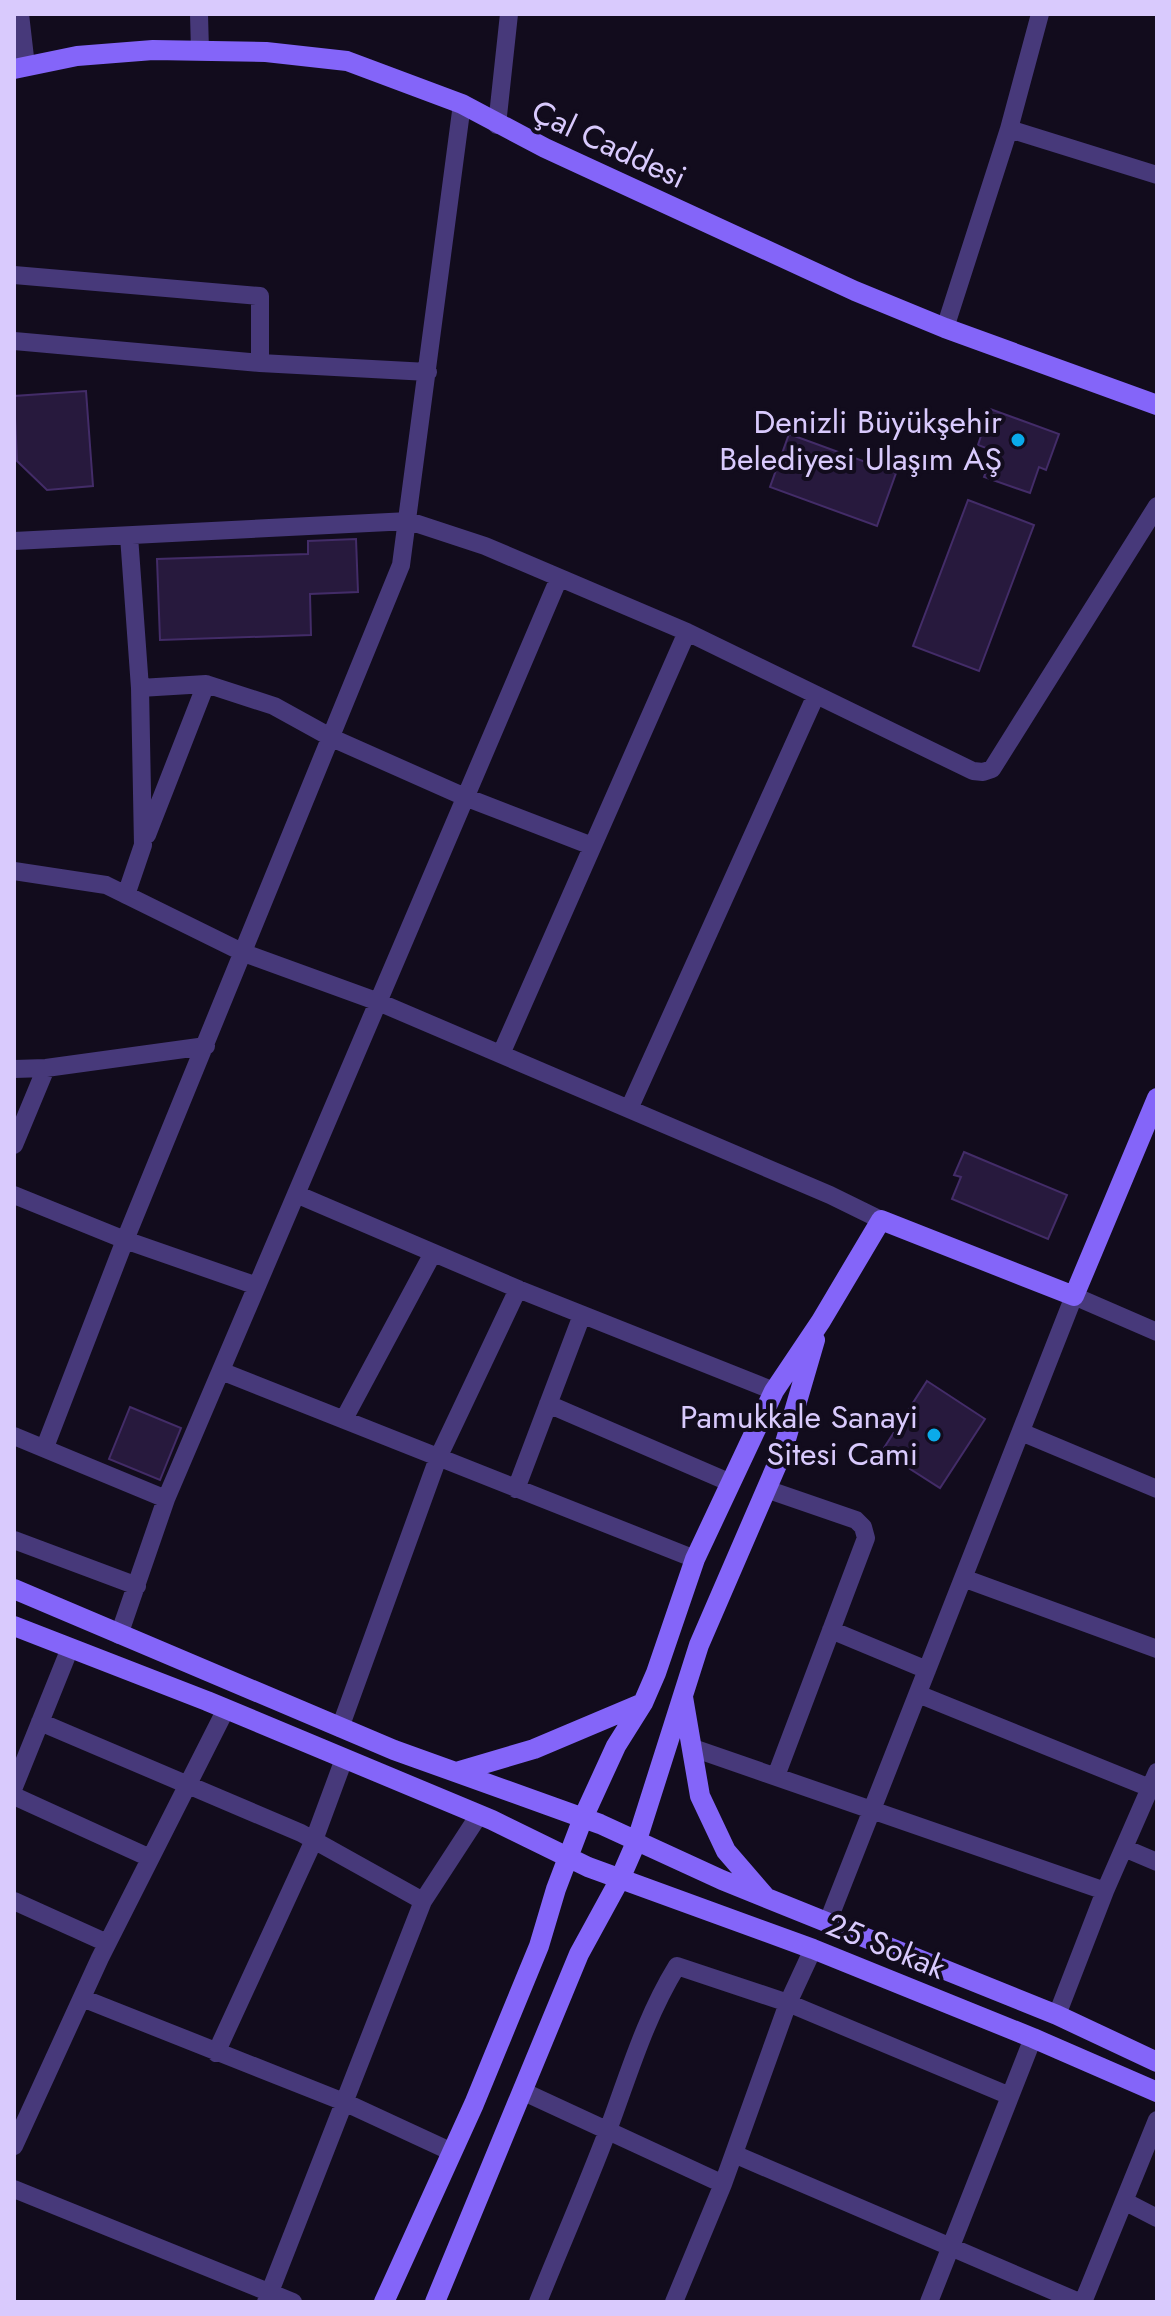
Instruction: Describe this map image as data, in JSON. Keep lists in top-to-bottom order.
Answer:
{
  "streets": {
    "street": ["Çal Caddesi", "25 Sokak"]
  },
  "places": ["Denizli Büyükşehir Belediyesi Ulaşım AŞ", "Pamukkale Sanayi Sitesi Cami"]
}
